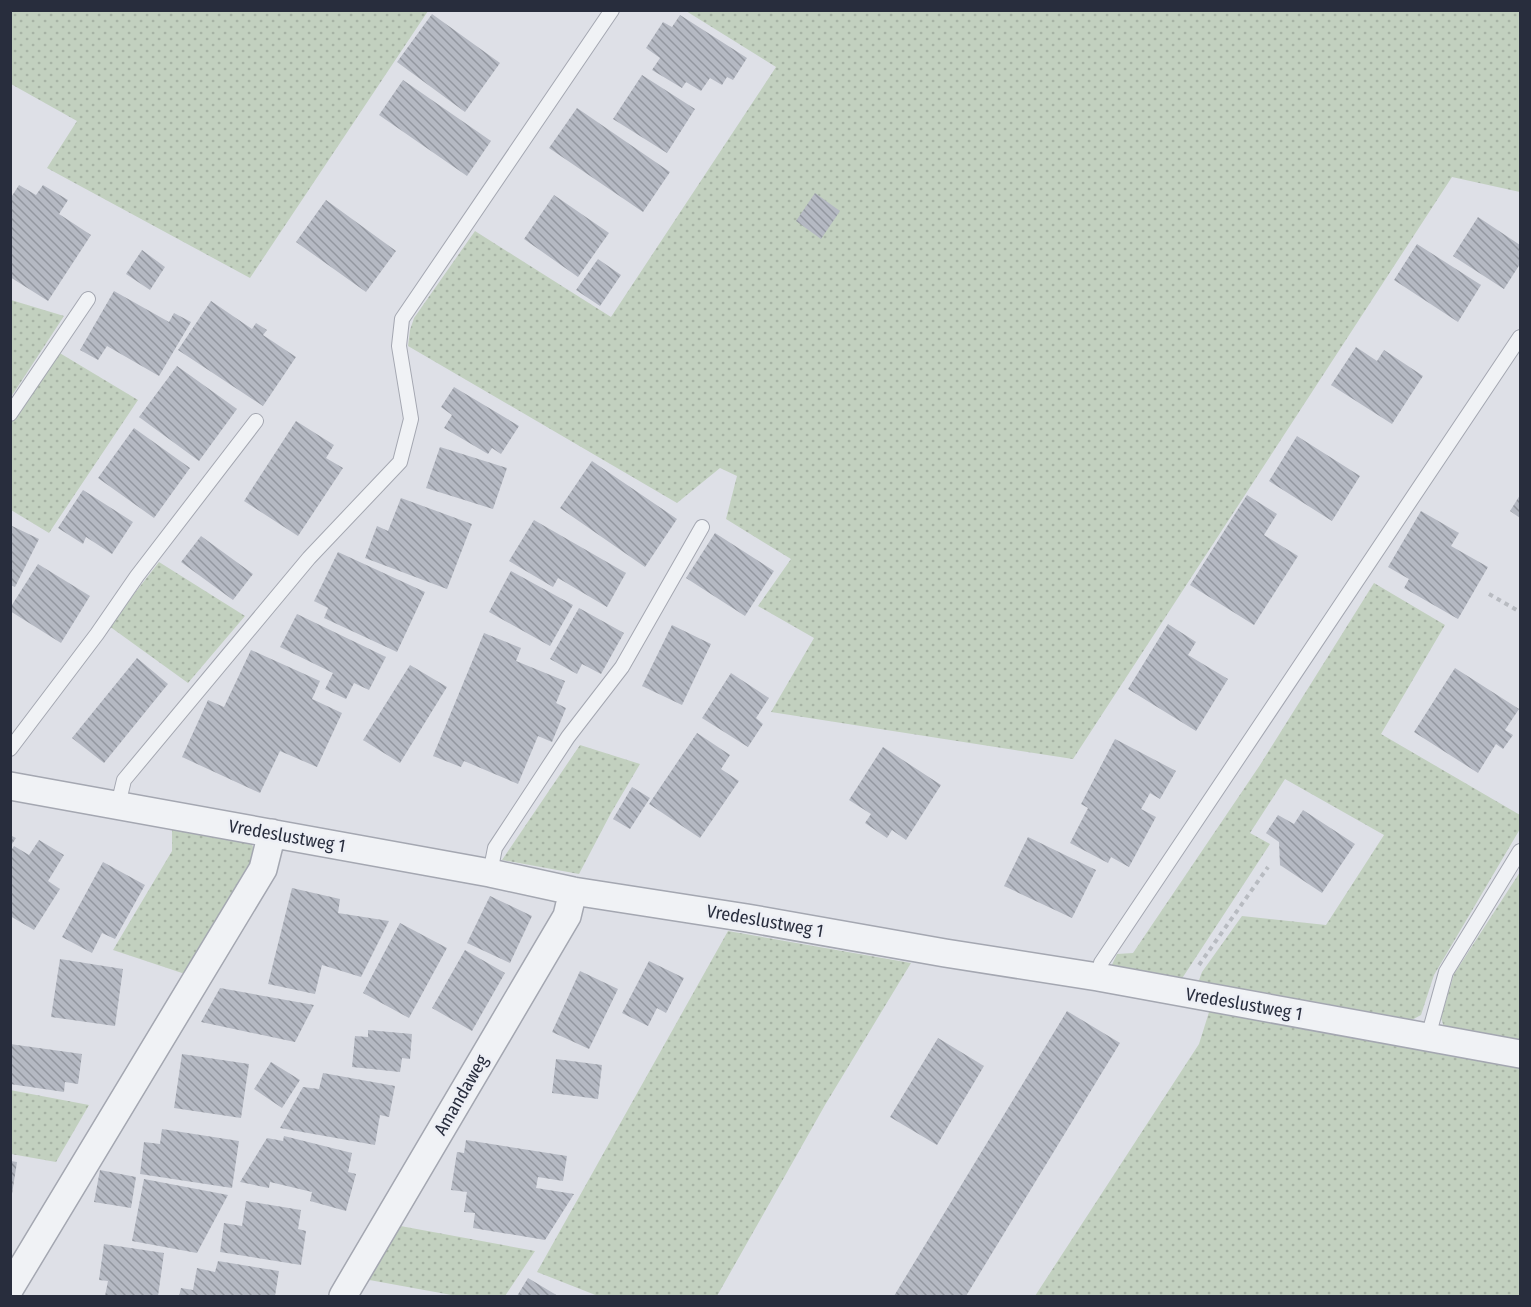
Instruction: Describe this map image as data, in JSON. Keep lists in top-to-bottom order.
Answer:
{
  "streets": {
    "street": ["Vredeslustweg 1", "Amandaweg"]
  },
  "crossings": [
    ["Vredeslustweg 1", "Amandaweg"]
  ]
}
